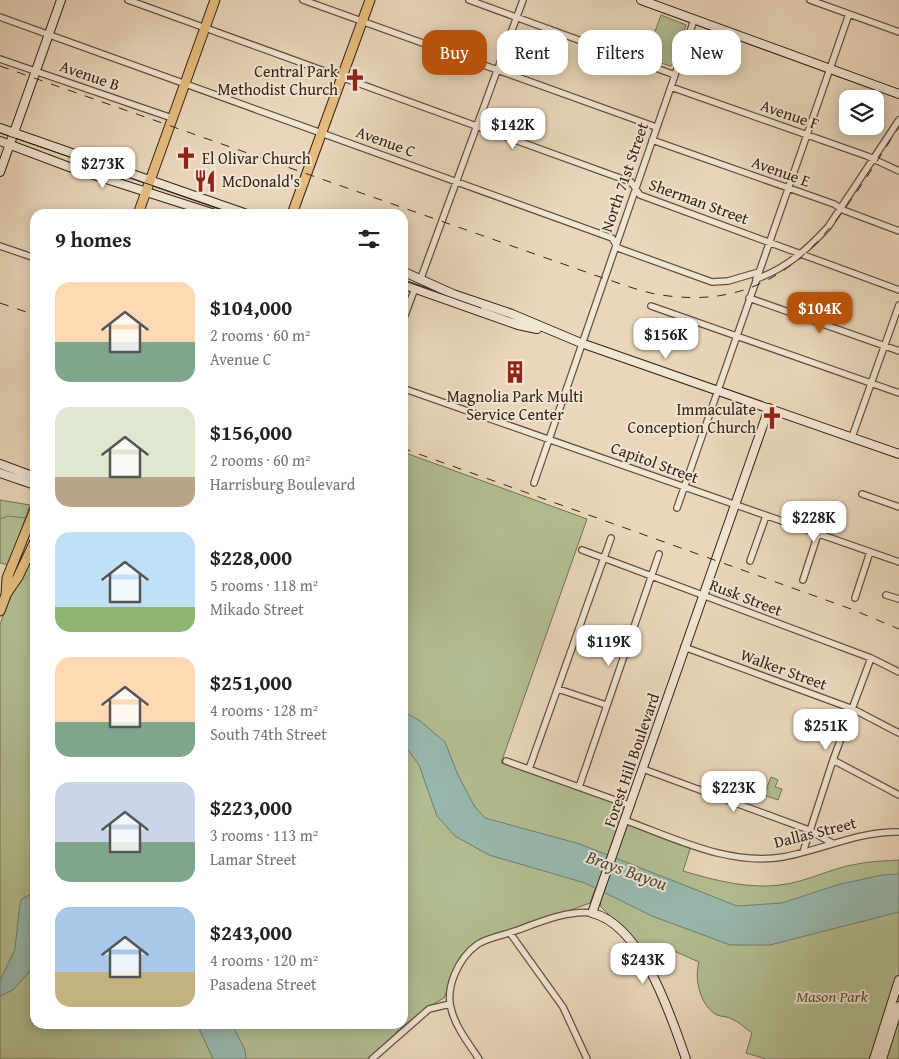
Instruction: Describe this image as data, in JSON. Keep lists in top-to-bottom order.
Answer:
{
  "streets": {
    "main road": ["Forest Hill Boulevard"],
    "street": [
      "Avenue B",
      "Avenue F",
      "Avenue C",
      "Avenue E",
      "North 71st Street",
      "Sherman Street",
      "Capitol Street",
      "Rusk Street",
      "Walker Street",
      "Dallas Street"
    ]
  },
  "crossings": [
    ["Avenue F", "North 71st Street"],
    ["Avenue C", "North 71st Street"],
    ["Avenue E", "North 71st Street"],
    ["North 71st Street", "Sherman Street"],
    ["North 71st Street", "Capitol Street"],
    ["Capitol Street", "Forest Hill Boulevard"],
    ["Rusk Street", "Forest Hill Boulevard"],
    ["Walker Street", "Forest Hill Boulevard"],
    ["Forest Hill Boulevard", "Dallas Street"]
  ],
  "water": ["Brays Bayou"],
  "parks": ["Mason Park"],
  "places": {
    "church": ["Central Park Methodist Church", "El Olivar Church", "Immaculate Conception Church"],
    "restaurant": ["McDonald's"],
    "building": ["Magnolia Park Multi Service Center"]
  },
  "page": {
    "chip": [
      "Buy",
      "Rent",
      "Filters",
      "New"
    ],
    "price": [
      "$142K",
      "$273K",
      "$104K",
      "$156K",
      "$228K",
      "$119K",
      "$251K",
      "$223K",
      "$243K"
    ],
    "heading": "9 homes",
    "list": [
      {
        "name": "$104,000",
        "note": "2 rooms · 60 m² · Avenue C"
      },
      {
        "name": "$156,000",
        "note": "2 rooms · 60 m² · Harrisburg Boulevard"
      },
      {
        "name": "$228,000",
        "note": "5 rooms · 118 m² · Mikado Street"
      },
      {
        "name": "$251,000",
        "note": "4 rooms · 128 m² · South 74th Street"
      },
      {
        "name": "$223,000",
        "note": "3 rooms · 113 m² · Lamar Street"
      },
      {
        "name": "$243,000",
        "note": "4 rooms · 120 m² · Pasadena Street"
      }
    ]
  }
}
